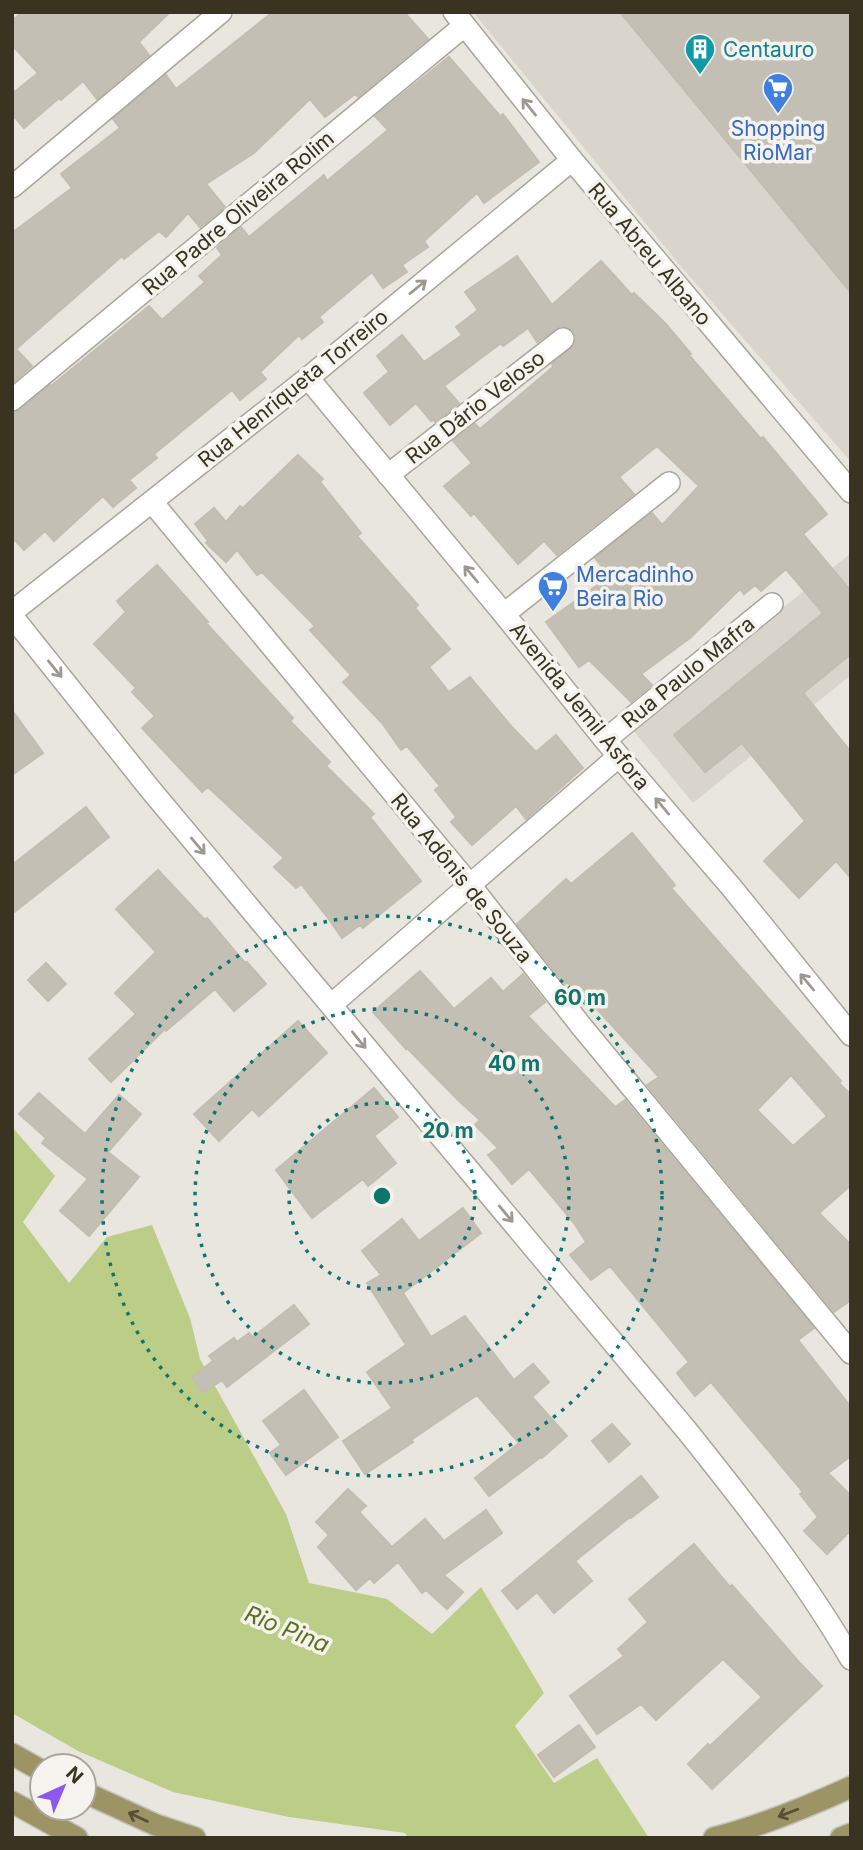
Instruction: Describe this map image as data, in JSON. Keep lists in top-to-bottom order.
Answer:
{
  "streets": {
    "street": [
      "Rua Padre Oliveira Rolim",
      "Rua Abreu Albano",
      "Rua Henriqueta Torreiro",
      "Rua Dário Veloso",
      "Rua Paulo Mafra",
      "Avenida Jemil Asfora",
      "Rua Adônis de Souza"
    ]
  },
  "crossings": [
    ["Rua Padre Oliveira Rolim", "Rua Abreu Albano"],
    ["Rua Abreu Albano", "Rua Henriqueta Torreiro"],
    ["Rua Henriqueta Torreiro", "Avenida Jemil Asfora"],
    ["Rua Henriqueta Torreiro", "Rua Adônis de Souza"],
    ["Rua Dário Veloso", "Avenida Jemil Asfora"],
    ["Rua Paulo Mafra", "Avenida Jemil Asfora"],
    ["Rua Paulo Mafra", "Rua Adônis de Souza"]
  ],
  "one_way": ["Rua Henriqueta Torreiro", "Avenida Jemil Asfora"],
  "water": ["Rio Pina"],
  "places": {
    "building": ["Centauro"],
    "supermarket": ["Shopping RioMar", "Mercadinho Beira Rio"]
  },
  "north": "top right",
  "rings": ["60 m", "40 m", "20 m"]
}
